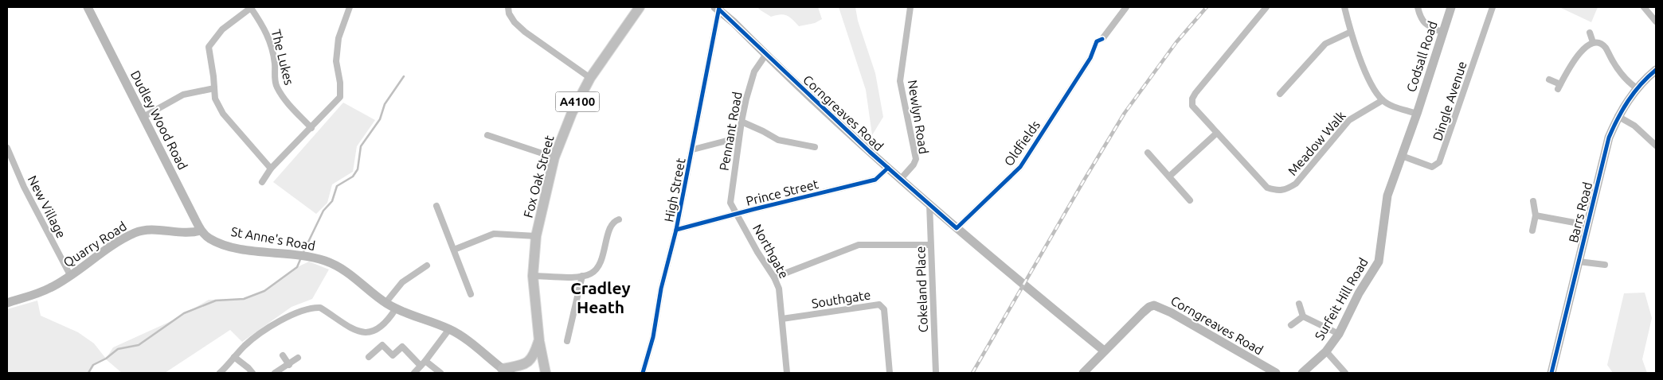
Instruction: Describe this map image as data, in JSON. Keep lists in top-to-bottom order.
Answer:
{
  "streets": {
    "main road": ["A4100", "Fox Oak Street"],
    "street": [
      "Codsall Road",
      "The Lukes",
      "Dingle Avenue",
      "Corngreaves Road",
      "Newlyn Road",
      "Dudley Wood Road",
      "Pennant Road",
      "Oldfields",
      "Meadow Walk",
      "High Street",
      "Prince Street",
      "New Village",
      "Barrs Road",
      "St Anne's Road",
      "Quarry Road",
      "Northgate",
      "Cokeland Place",
      "Southgate",
      "Surfeit Hill Road"
    ]
  },
  "crossings": [
    ["Codsall Road", "Surfeit Hill Road"],
    ["Dingle Avenue", "Surfeit Hill Road"],
    ["Corngreaves Road", "Newlyn Road"],
    ["Corngreaves Road", "Pennant Road"],
    ["Corngreaves Road", "Oldfields"],
    ["Corngreaves Road", "High Street"],
    ["Corngreaves Road", "Prince Street"],
    ["Corngreaves Road", "Cokeland Place"],
    ["Dudley Wood Road", "St Anne's Road"],
    ["Dudley Wood Road", "Quarry Road"],
    ["Pennant Road", "Prince Street"],
    ["Pennant Road", "Northgate"],
    ["High Street", "Prince Street"],
    ["Prince Street", "Northgate"],
    ["New Village", "Quarry Road"],
    ["Northgate", "Southgate"]
  ],
  "districts": ["Cradley Heath"]
}
